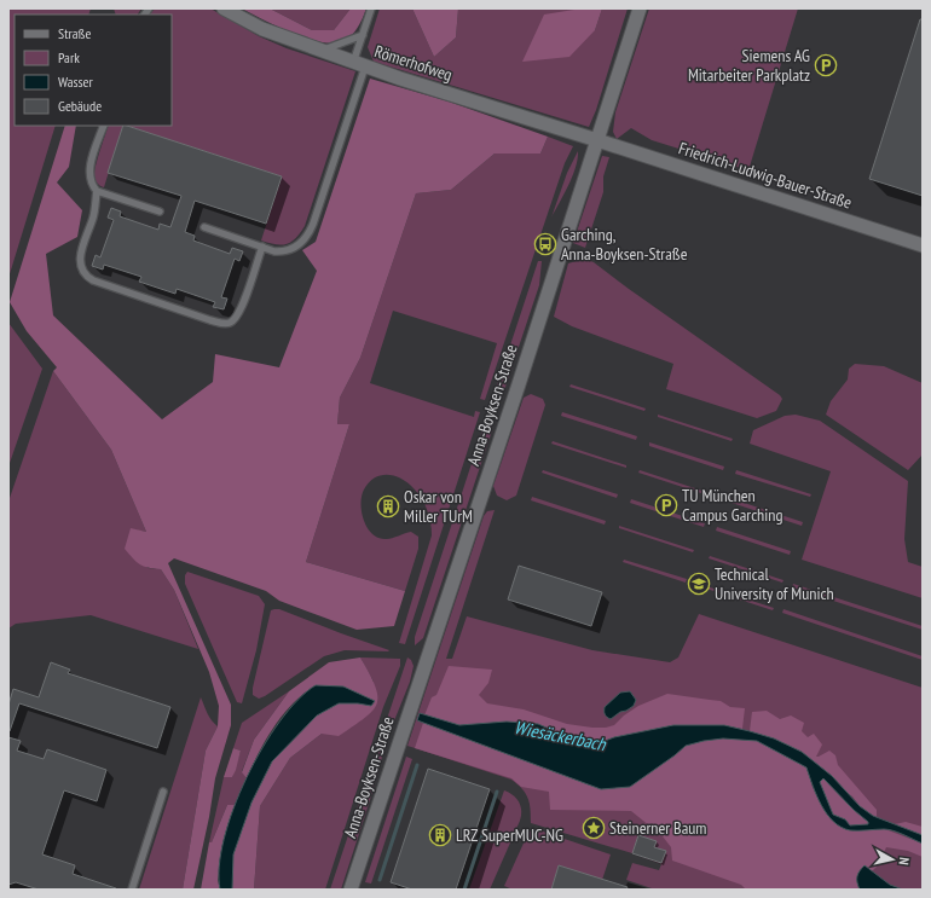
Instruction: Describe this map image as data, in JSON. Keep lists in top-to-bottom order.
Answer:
{
  "streets": {
    "street": ["Römerhofweg", "Friedrich-Ludwig-Bauer-Straße", "Anna-Boyksen-Straße"]
  },
  "crossings": [
    ["Römerhofweg", "Friedrich-Ludwig-Bauer-Straße"],
    ["Römerhofweg", "Anna-Boyksen-Straße"],
    ["Friedrich-Ludwig-Bauer-Straße", "Anna-Boyksen-Straße"]
  ],
  "water": ["Wiesäckerbach"],
  "places": {
    "parking": ["Siemens AG Mitarbeiter Parkplatz", "TU München Campus Garching"],
    "bus stop": ["Garching, Anna-Boyksen-Straße"],
    "building": ["Oskar von Miller TUrM", "LRZ SuperMUC-NG"],
    "school or university": ["Technical University of Munich"],
    "place": ["Steinerner Baum"]
  },
  "legend": [
    "Straße",
    "Park",
    "Wasser",
    "Gebäude"
  ],
  "north": "right"
}
